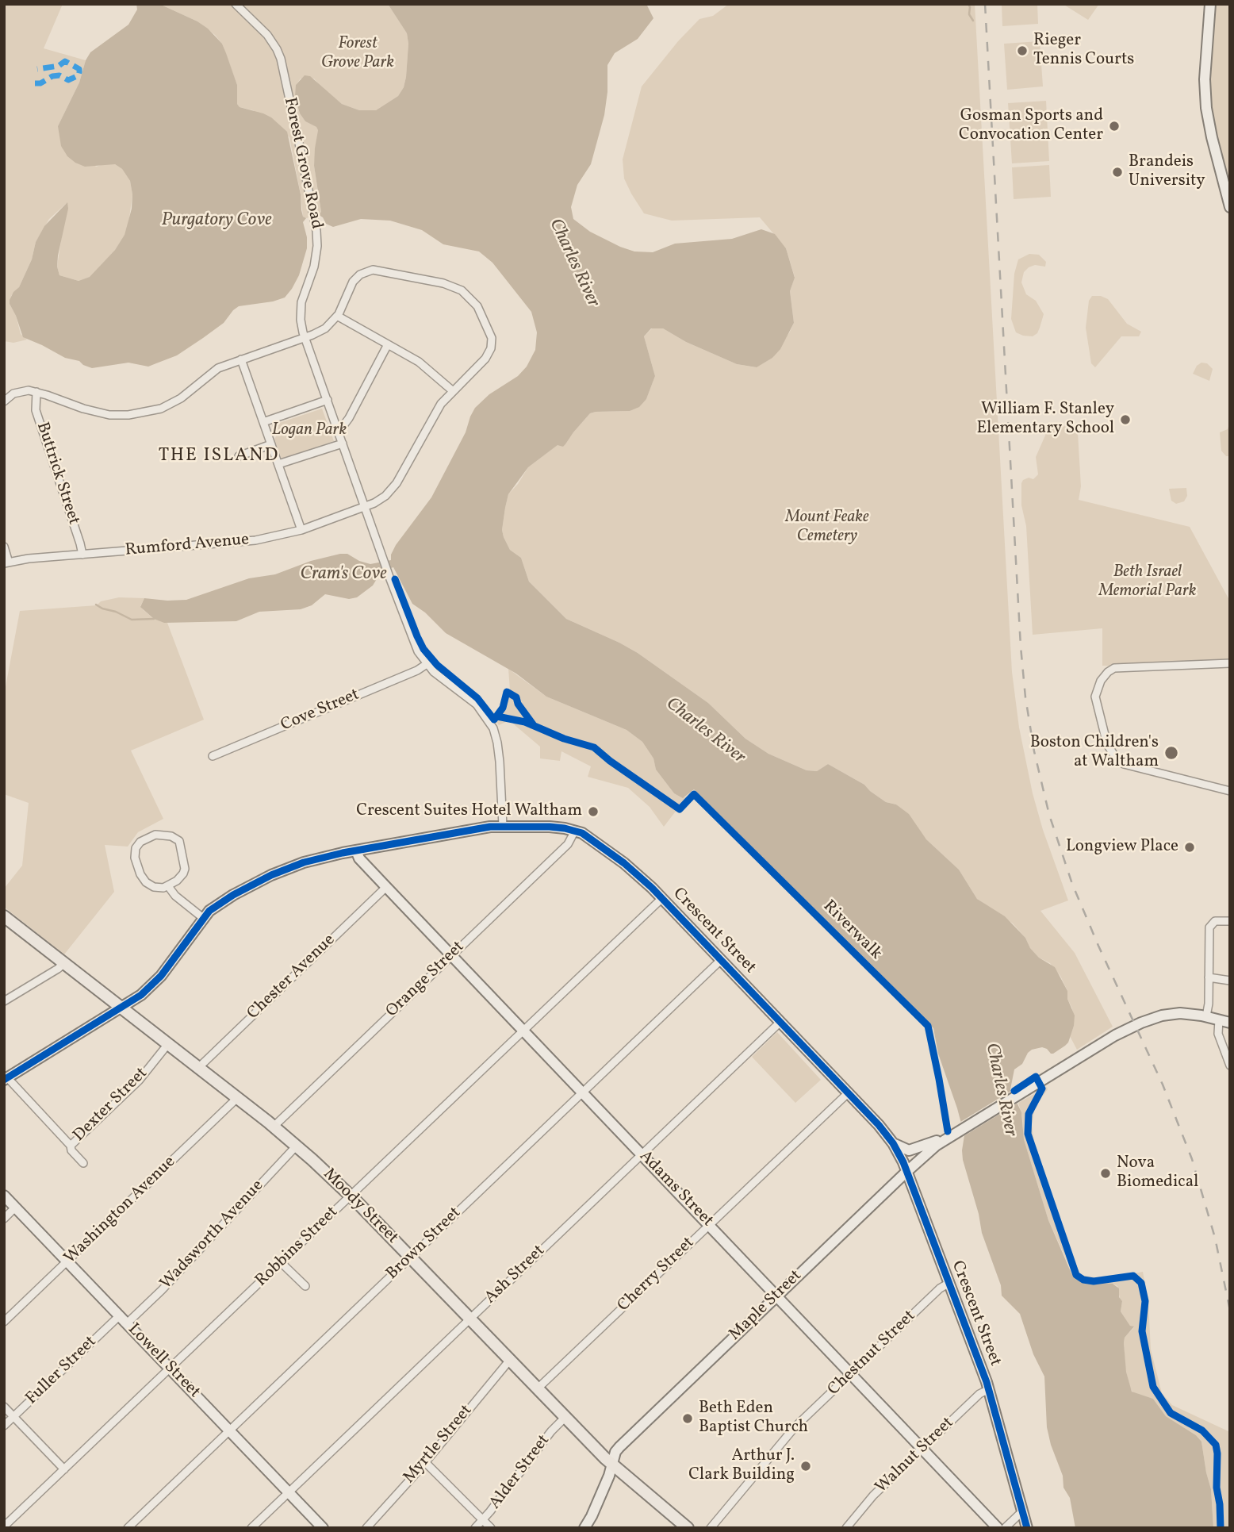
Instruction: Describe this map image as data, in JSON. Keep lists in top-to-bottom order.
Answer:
{
  "streets": {
    "main road": ["Moody Street"],
    "street": [
      "Forest Grove Road",
      "Buttrick Street",
      "Rumford Avenue",
      "Cove Street",
      "Crescent Street",
      "Chester Avenue",
      "Orange Street",
      "Dexter Street",
      "Adams Street",
      "Washington Avenue",
      "Wadsworth Avenue",
      "Brown Street",
      "Robbins Street",
      "Ash Street",
      "Cherry Street",
      "Maple Street",
      "Chestnut Street",
      "Lowell Street",
      "Fuller Street",
      "Myrtle Street",
      "Walnut Street",
      "Alder Street"
    ],
    "cycle path": ["Riverwalk"]
  },
  "crossings": [
    ["Forest Grove Road", "Rumford Avenue"],
    ["Forest Grove Road", "Cove Street"],
    ["Forest Grove Road", "Crescent Street"],
    ["Buttrick Street", "Rumford Avenue"],
    ["Crescent Street", "Orange Street"],
    ["Crescent Street", "Dexter Street"],
    ["Crescent Street", "Adams Street"],
    ["Crescent Street", "Moody Street"],
    ["Crescent Street", "Brown Street"],
    ["Crescent Street", "Robbins Street"],
    ["Crescent Street", "Ash Street"],
    ["Crescent Street", "Cherry Street"],
    ["Crescent Street", "Maple Street"],
    ["Crescent Street", "Chestnut Street"],
    ["Crescent Street", "Walnut Street"],
    ["Chester Avenue", "Adams Street"],
    ["Chester Avenue", "Moody Street"],
    ["Orange Street", "Adams Street"],
    ["Orange Street", "Moody Street"],
    ["Dexter Street", "Moody Street"],
    ["Adams Street", "Brown Street"],
    ["Adams Street", "Robbins Street"],
    ["Adams Street", "Ash Street"],
    ["Adams Street", "Cherry Street"],
    ["Adams Street", "Maple Street"],
    ["Adams Street", "Chestnut Street"],
    ["Adams Street", "Walnut Street"],
    ["Moody Street", "Washington Avenue"],
    ["Moody Street", "Wadsworth Avenue"],
    ["Moody Street", "Brown Street"],
    ["Moody Street", "Robbins Street"],
    ["Moody Street", "Ash Street"],
    ["Moody Street", "Cherry Street"],
    ["Moody Street", "Maple Street"],
    ["Moody Street", "Myrtle Street"],
    ["Moody Street", "Alder Street"],
    ["Washington Avenue", "Lowell Street"],
    ["Wadsworth Avenue", "Lowell Street"],
    ["Wadsworth Avenue", "Fuller Street"],
    ["Brown Street", "Lowell Street"],
    ["Robbins Street", "Lowell Street"],
    ["Ash Street", "Lowell Street"],
    ["Lowell Street", "Fuller Street"]
  ],
  "districts": ["THE ISLAND"],
  "water": ["Purgatory Cove", "Charles River", "Cram's Cove"],
  "parks": [
    "Forest Grove Park",
    "Logan Park",
    "Mount Feake Cemetery",
    "Beth Israel Memorial Park"
  ],
  "places": [
    "Rieger Tennis Courts",
    "Gosman Sports and Convocation Center",
    "Brandeis University",
    "William F. Stanley Elementary School",
    "Boston Children's at Waltham",
    "Crescent Suites Hotel Waltham",
    "Longview Place",
    "Nova Biomedical",
    "Beth Eden Baptist Church",
    "Arthur J. Clark Building"
  ]
}
